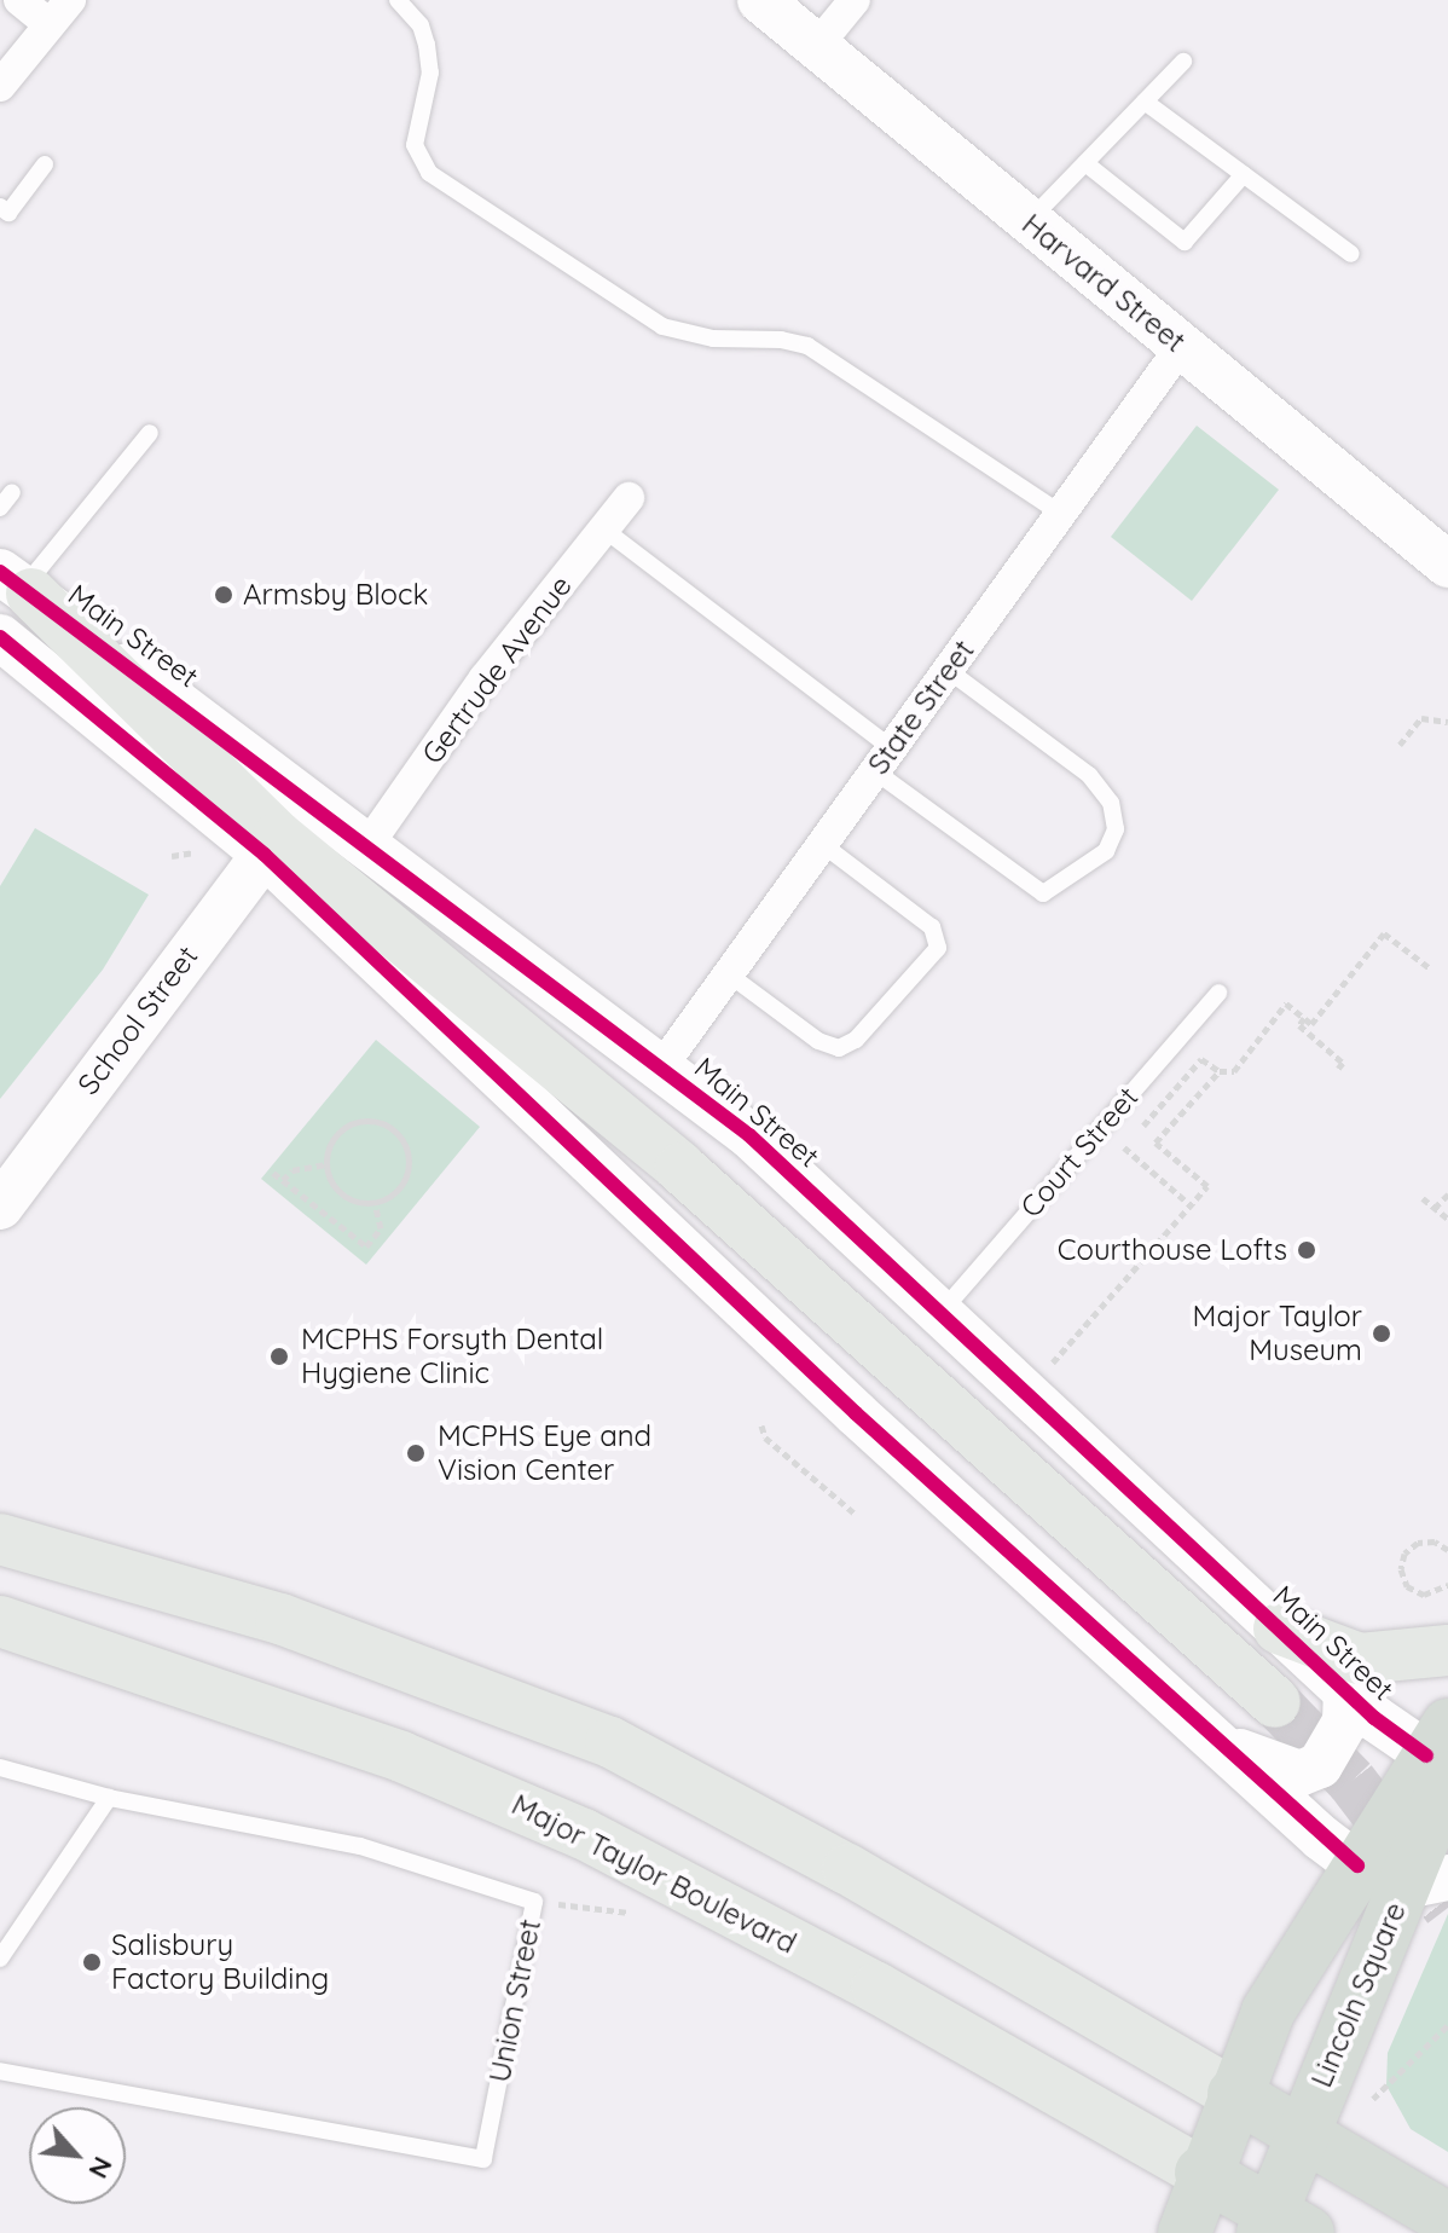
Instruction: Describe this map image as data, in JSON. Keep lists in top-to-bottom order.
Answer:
{
  "streets": {
    "highway": ["Major Taylor Boulevard", "Lincoln Square"],
    "main road": ["Harvard Street", "Main Street", "School Street"],
    "street": ["Gertrude Avenue", "State Street"],
    "lane": ["Court Street", "Union Street"]
  },
  "crossings": [
    ["Harvard Street", "State Street"],
    ["Main Street", "Gertrude Avenue"],
    ["Main Street", "State Street"],
    ["Main Street", "Court Street"],
    ["Main Street", "Lincoln Square"],
    ["Major Taylor Boulevard", "Lincoln Square"]
  ],
  "places": [
    "Armsby Block",
    "Courthouse Lofts",
    "Major Taylor Museum",
    "MCPHS Forsyth Dental Hygiene Clinic",
    "MCPHS Eye and Vision Center",
    "Salisbury Factory Building"
  ],
  "north": "bottom right"
}
